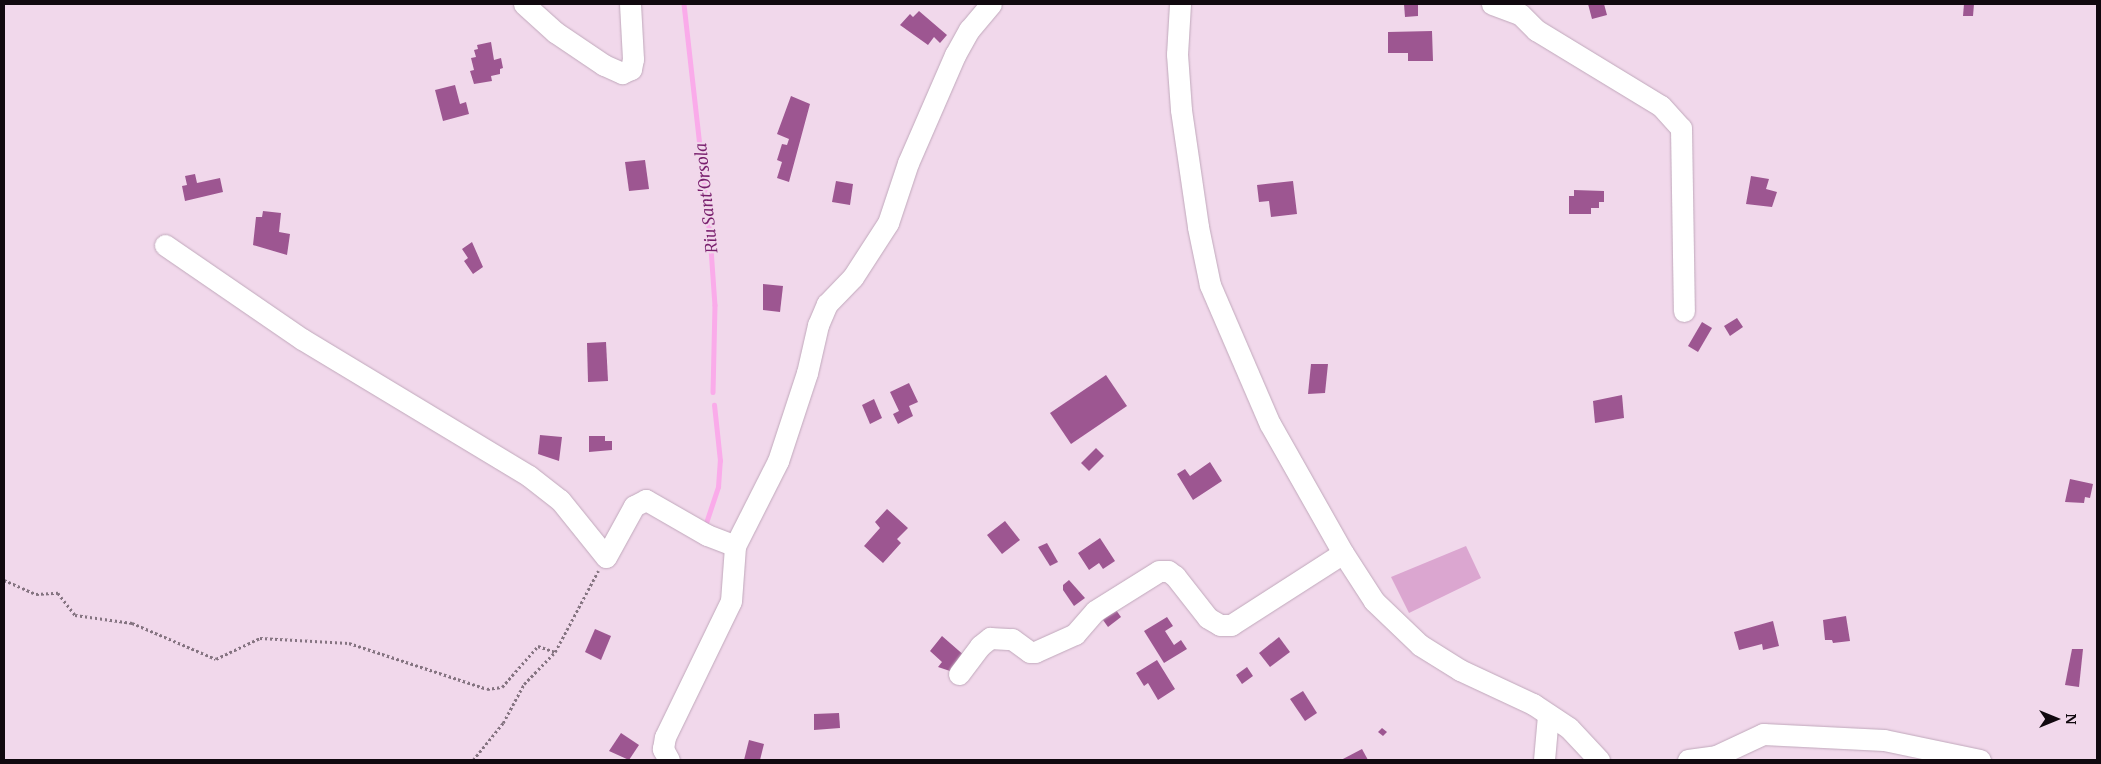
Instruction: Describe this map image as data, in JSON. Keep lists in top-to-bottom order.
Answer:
{
  "water": ["Riu Sant'Orsola"],
  "north": "right"
}
